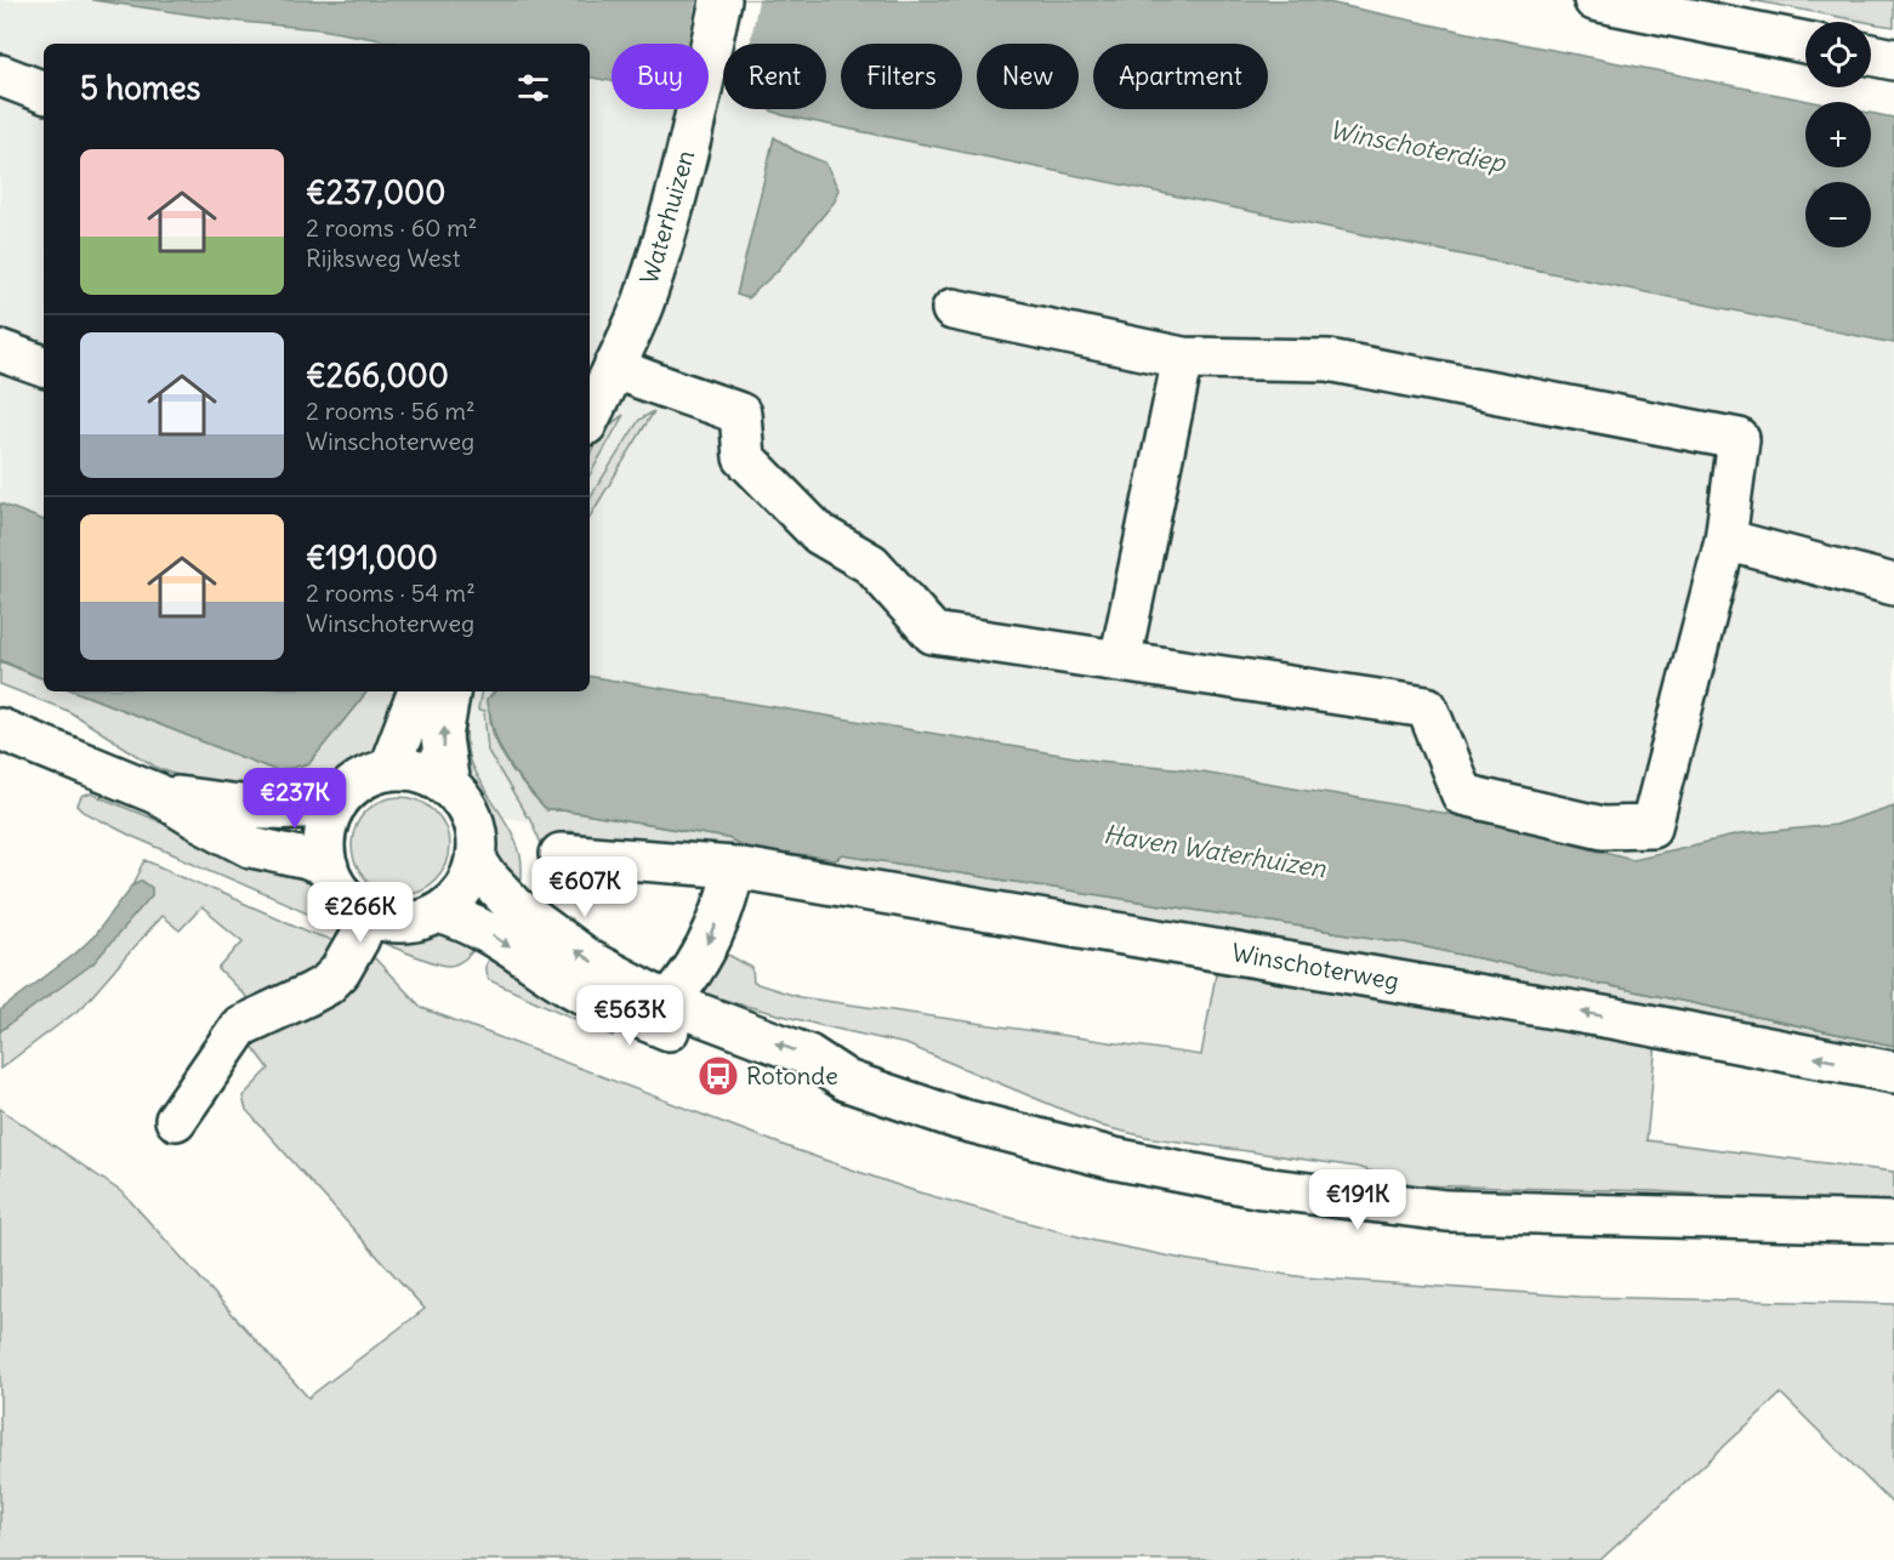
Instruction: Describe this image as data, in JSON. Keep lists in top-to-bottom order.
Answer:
{
  "streets": {
    "main road": ["Waterhuizen", "Winschoterweg"]
  },
  "water": ["Winschoterdiep", "Haven Waterhuizen"],
  "places": {
    "bus stop": ["Rotonde"]
  },
  "page": {
    "map_buttons": ["+", "−"],
    "chip": [
      "Buy",
      "Rent",
      "Filters",
      "New",
      "Apartment"
    ],
    "heading": "5 homes",
    "list": [
      {
        "name": "€237,000",
        "note": "2 rooms · 60 m² · Rijksweg West"
      },
      {
        "name": "€266,000",
        "note": "2 rooms · 56 m² · Winschoterweg"
      },
      {
        "name": "€191,000",
        "note": "2 rooms · 54 m² · Winschoterweg"
      }
    ],
    "price": [
      "€237K",
      "€607K",
      "€266K",
      "€563K",
      "€191K"
    ]
  }
}
